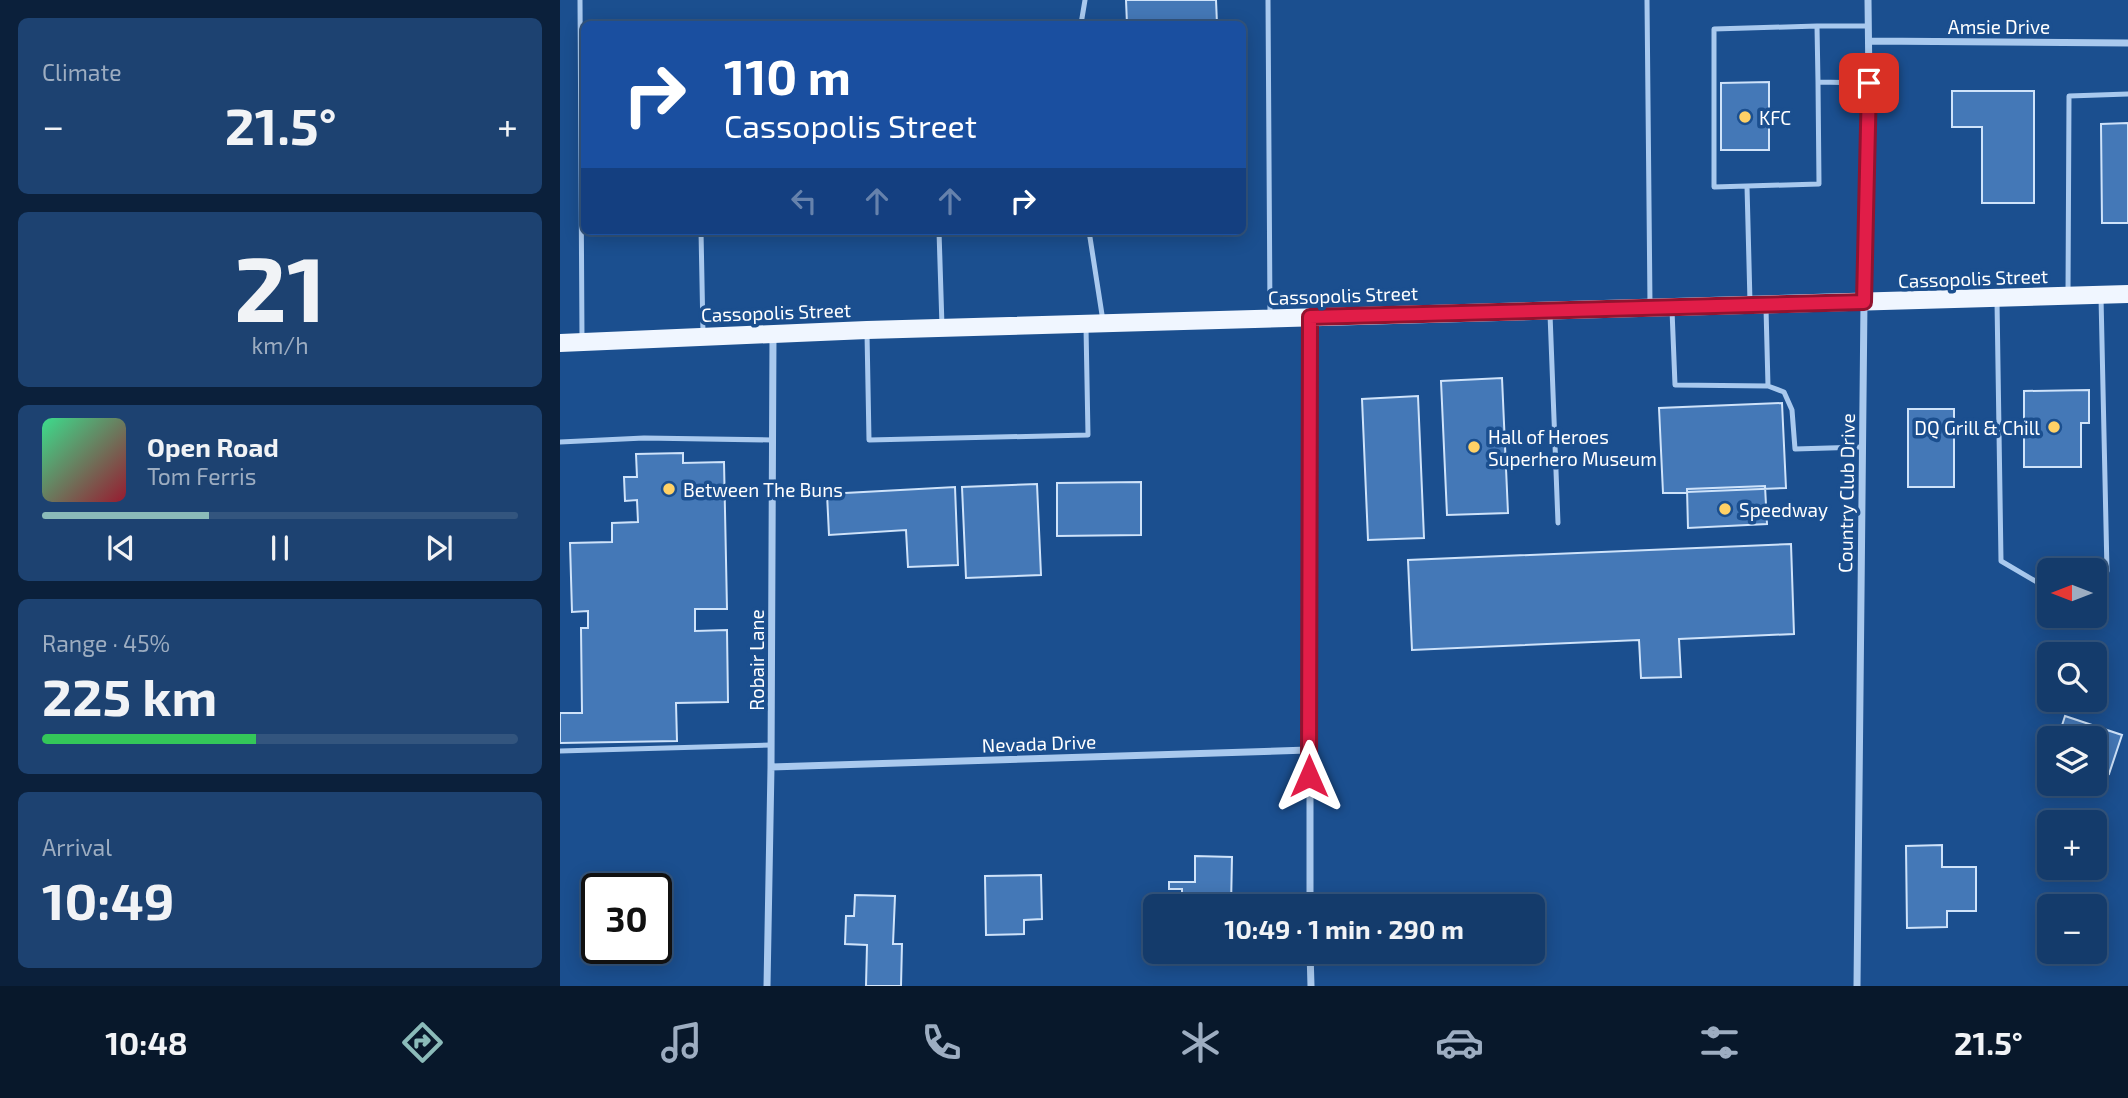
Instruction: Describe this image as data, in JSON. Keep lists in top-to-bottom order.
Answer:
{
  "streets": {
    "main road": ["Cassopolis Street"],
    "street": [
      "Amsie Drive",
      "Country Club Drive",
      "Robair Lane",
      "Nevada Drive"
    ]
  },
  "crossings": [
    ["Amsie Drive", "Country Club Drive"],
    ["Cassopolis Street", "Country Club Drive"],
    ["Cassopolis Street", "Robair Lane"],
    ["Robair Lane", "Nevada Drive"]
  ],
  "places": [
    "KFC",
    "DQ Grill & Chill",
    "Hall of Heroes Superhero Museum",
    "Between The Buns",
    "Speedway"
  ],
  "north": "left",
  "page": {
    "tile": [
      "Climate",
      ["21", "km/h"],
      ["Range · 45%", "225 km"],
      ["Arrival", "10:49"]
    ],
    "turn": ["110 m", "Cassopolis Street"],
    "heat": ["−", "21.5°", "+"],
    "song": ["Open Road", "Tom Ferris"],
    "map_buttons": ["+", "−"],
    "limit": "30",
    "trip": "10:49 · 1 min · 290 m",
    "tabs": ["10:48", "21.5°"]
  }
}
